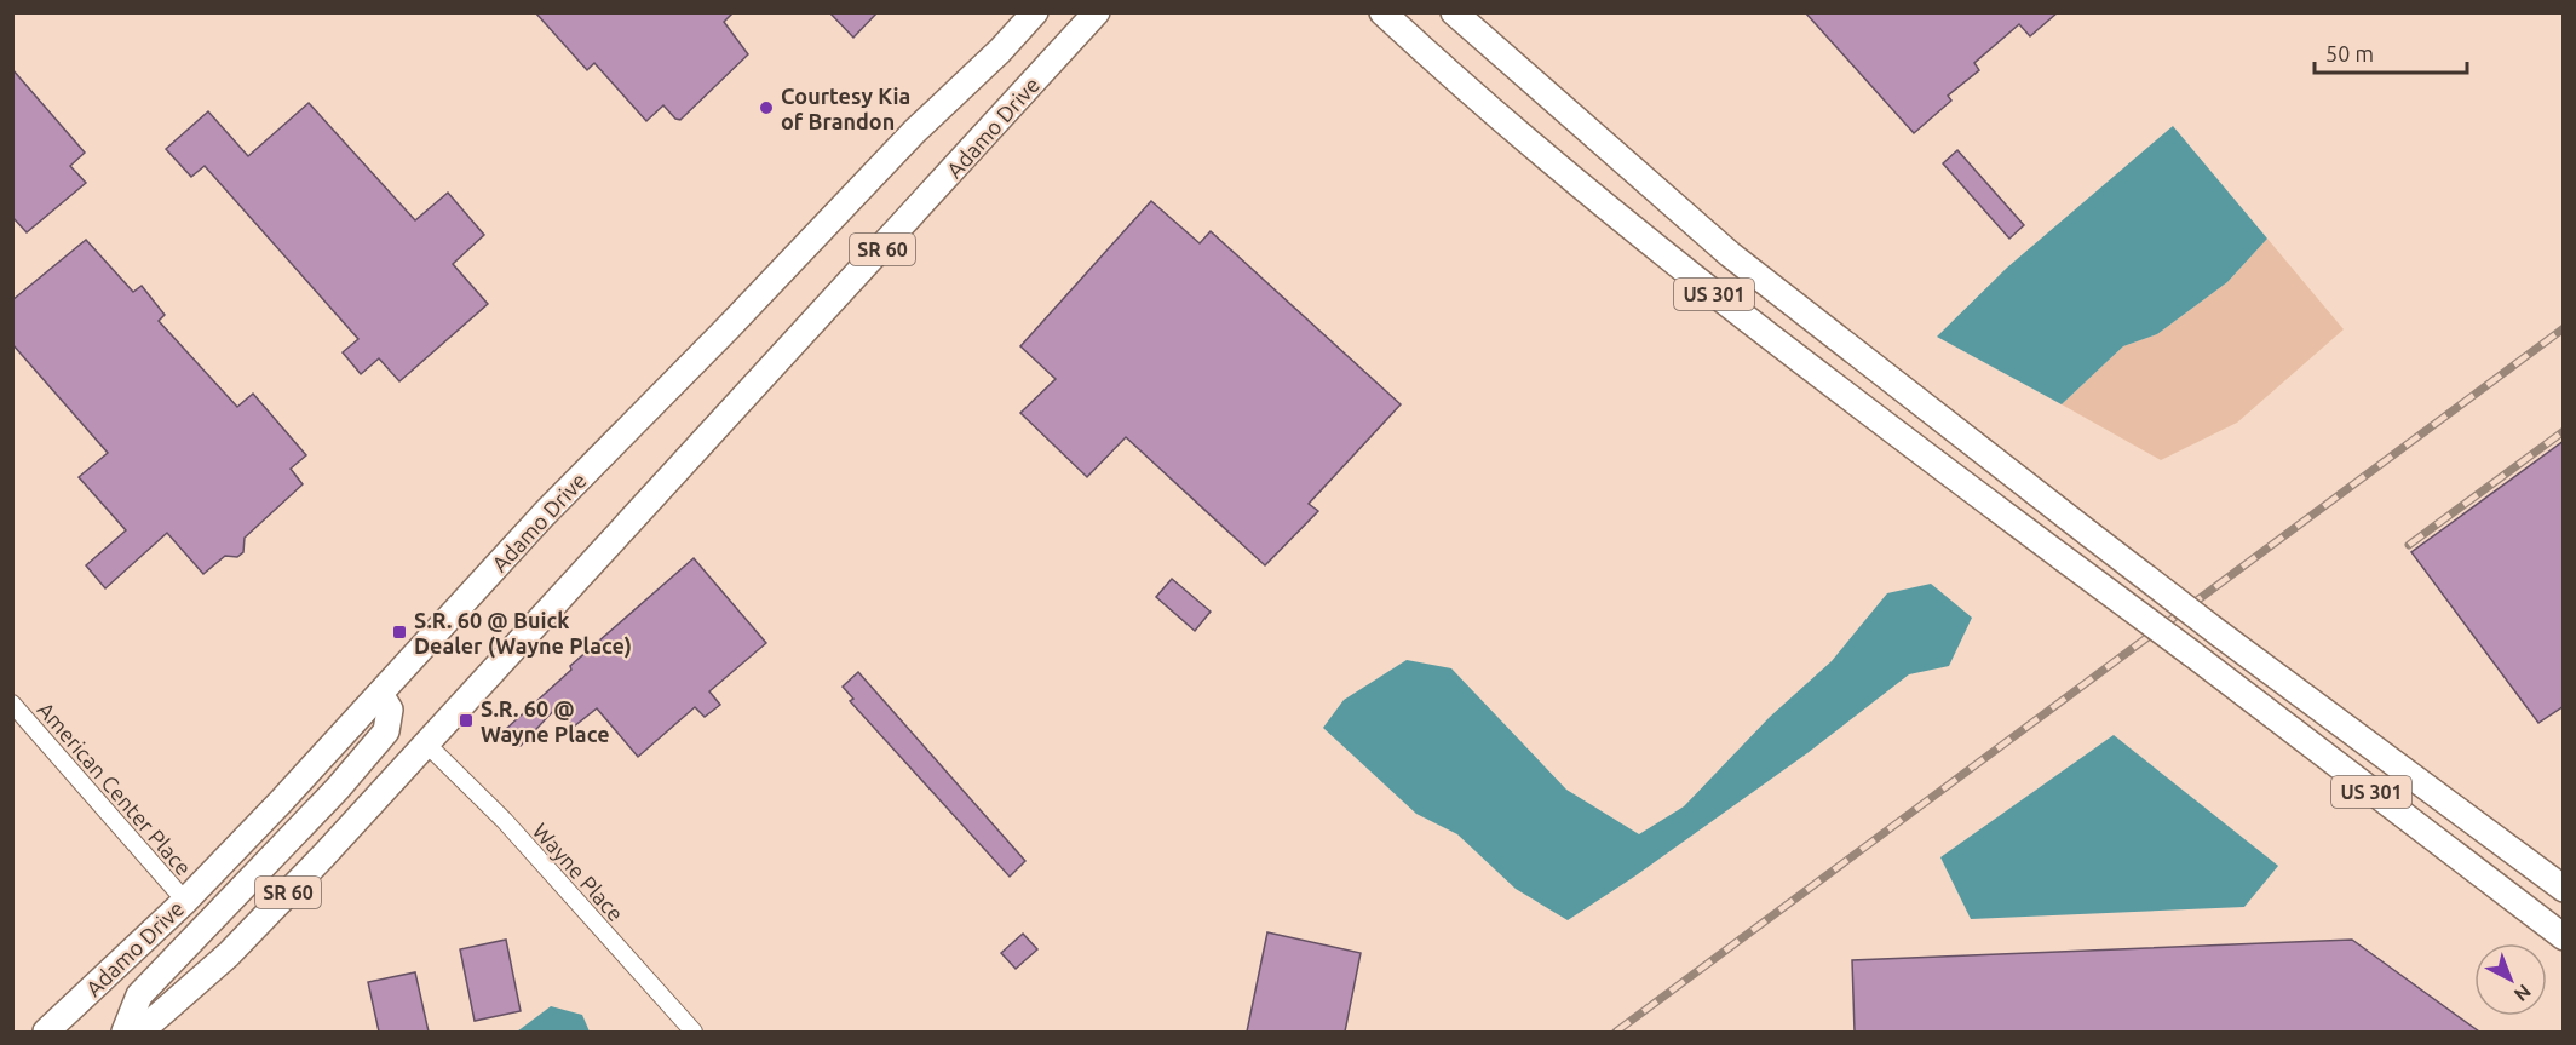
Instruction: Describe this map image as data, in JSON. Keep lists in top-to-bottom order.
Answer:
{
  "streets": {
    "main road": ["Adamo Drive", "SR 60", "US 301"],
    "street": ["American Center Place", "Wayne Place"]
  },
  "crossings": [
    ["Adamo Drive", "American Center Place"],
    ["Adamo Drive", "Wayne Place"]
  ],
  "places": {
    "other": ["Courtesy Kia of Brandon"],
    "transit": ["S.R. 60 @ Buick Dealer (Wayne Place)", "S.R. 60 @ Wayne Place"]
  },
  "scale_bar": "50 m",
  "north": "bottom right"
}
